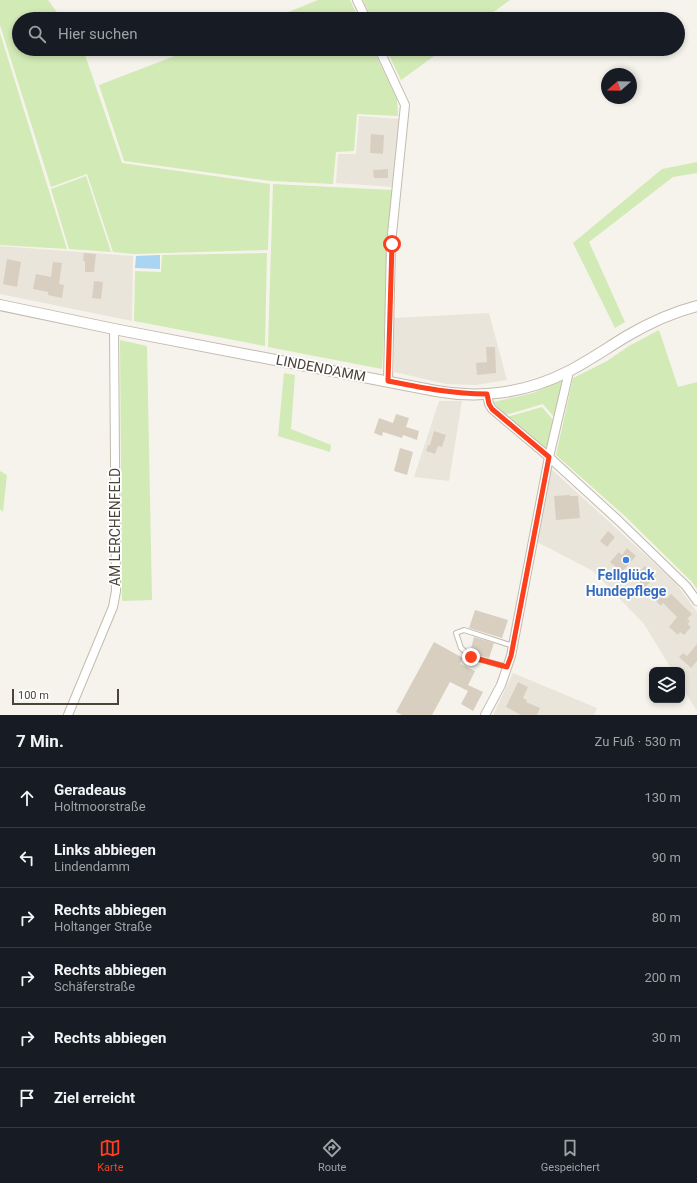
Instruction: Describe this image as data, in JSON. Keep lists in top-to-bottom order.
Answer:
{
  "streets": {
    "street": ["LINDENDAMM", "AM LERCHENFELD"]
  },
  "crossings": [
    ["LINDENDAMM", "AM LERCHENFELD"]
  ],
  "places": ["Fellglück Hundepflege"],
  "scale_bar": "100 m",
  "north": "left",
  "page": {
    "search": "Hier suchen",
    "scale": "100 m",
    "heading": ["7 Min.", "Zu Fuß · 530 m"],
    "list": [
      ["Geradeaus", "Holtmoorstraße", "130 m"],
      ["Links abbiegen", "Lindendamm", "90 m"],
      ["Rechts abbiegen", "Holtanger Straße", "80 m"],
      ["Rechts abbiegen", "Schäferstraße", "200 m"],
      ["Rechts abbiegen", "30 m"],
      "Ziel erreicht"
    ],
    "nav": ["Karte", "Route", "Gespeichert"]
  }
}
